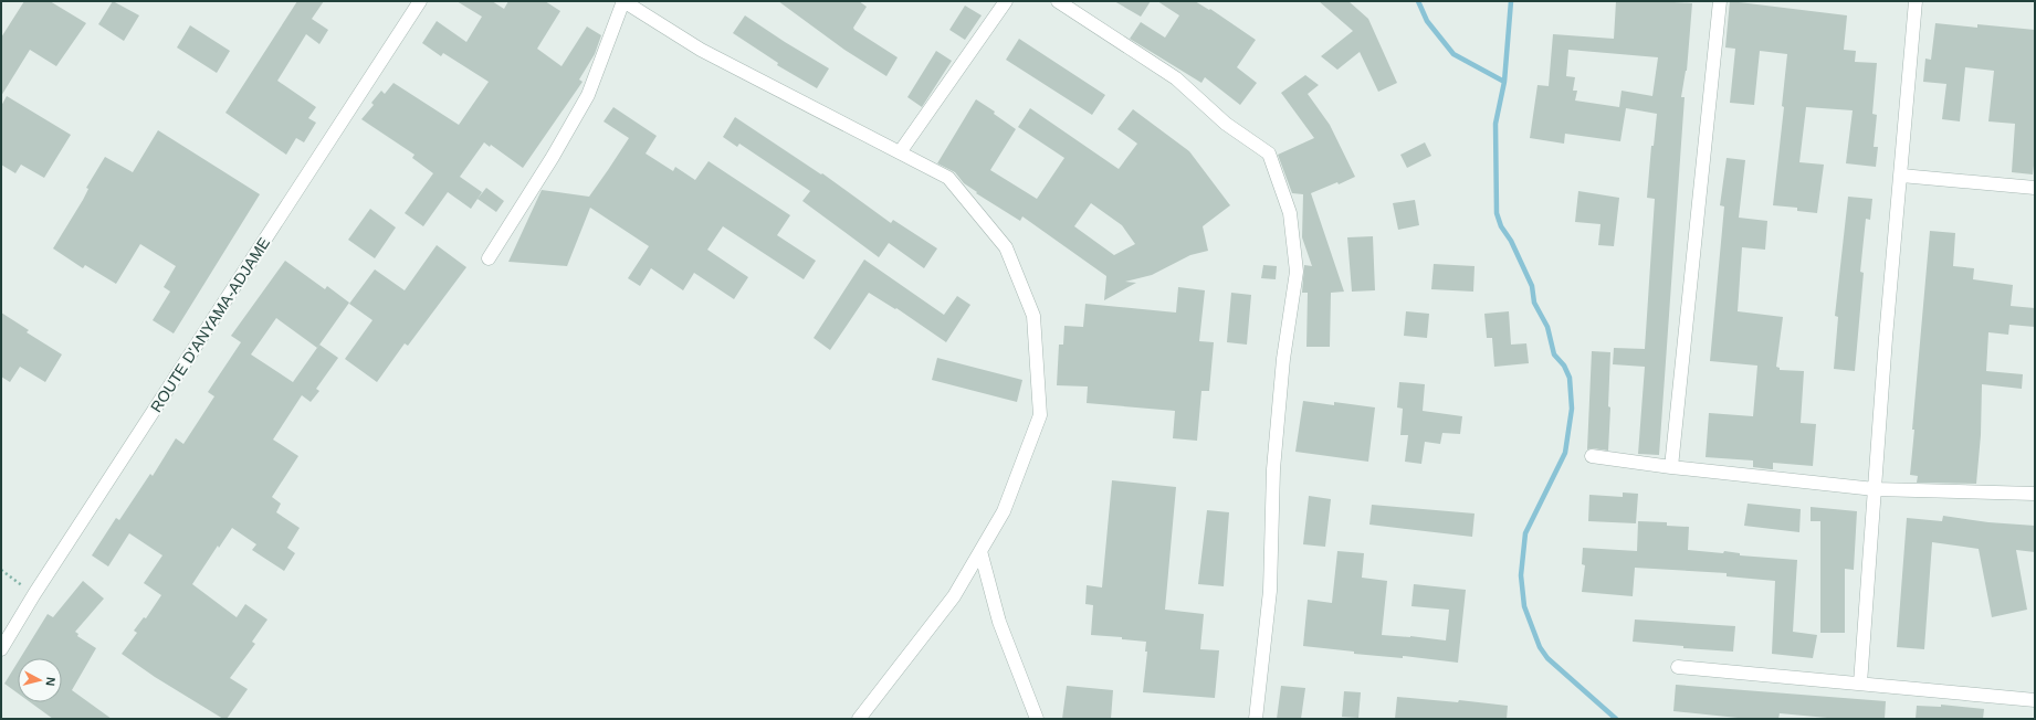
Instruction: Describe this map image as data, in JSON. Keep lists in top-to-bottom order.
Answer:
{
  "streets": {
    "street": ["ROUTE D'ANYAMA-ADJAME"]
  },
  "north": "right"
}
